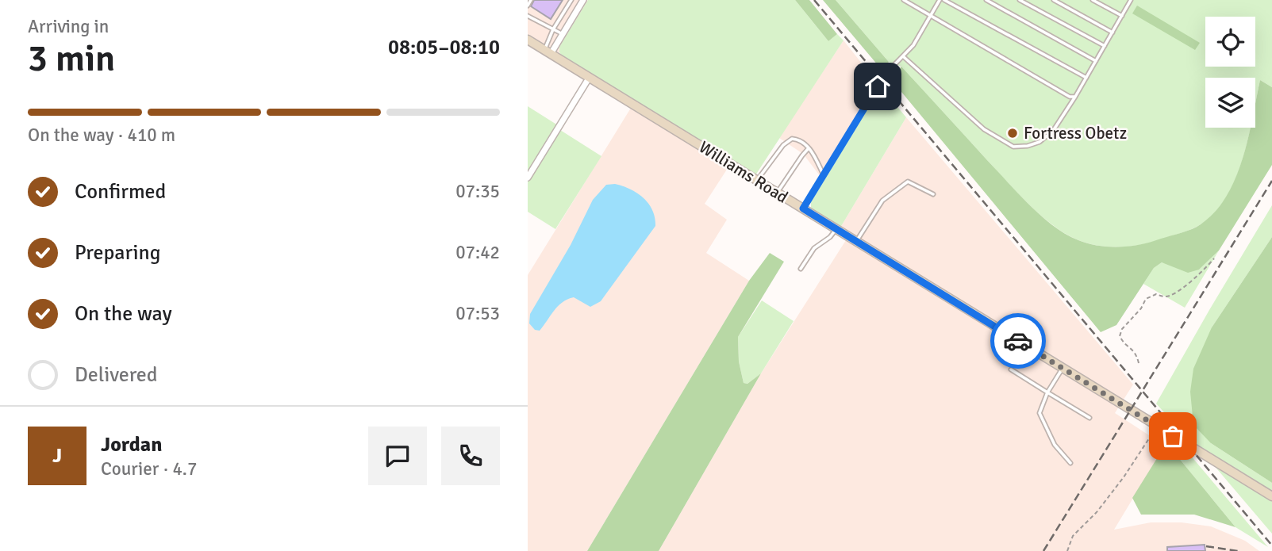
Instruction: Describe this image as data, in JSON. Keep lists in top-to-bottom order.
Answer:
{
  "streets": {
    "main road": ["Williams Road"]
  },
  "places": ["Fortress Obetz"],
  "page": {
    "heading": ["3 min", "Arriving in", "08:05–08:10"],
    "panel": ["Jordan", "Courier · 4.7"],
    "bar": "On the way · 410 m",
    "list": [
      ["Confirmed", "07:35"],
      ["Preparing", "07:42"],
      ["On the way", "07:53"],
      "Delivered"
    ],
    "round": "J"
  }
}
